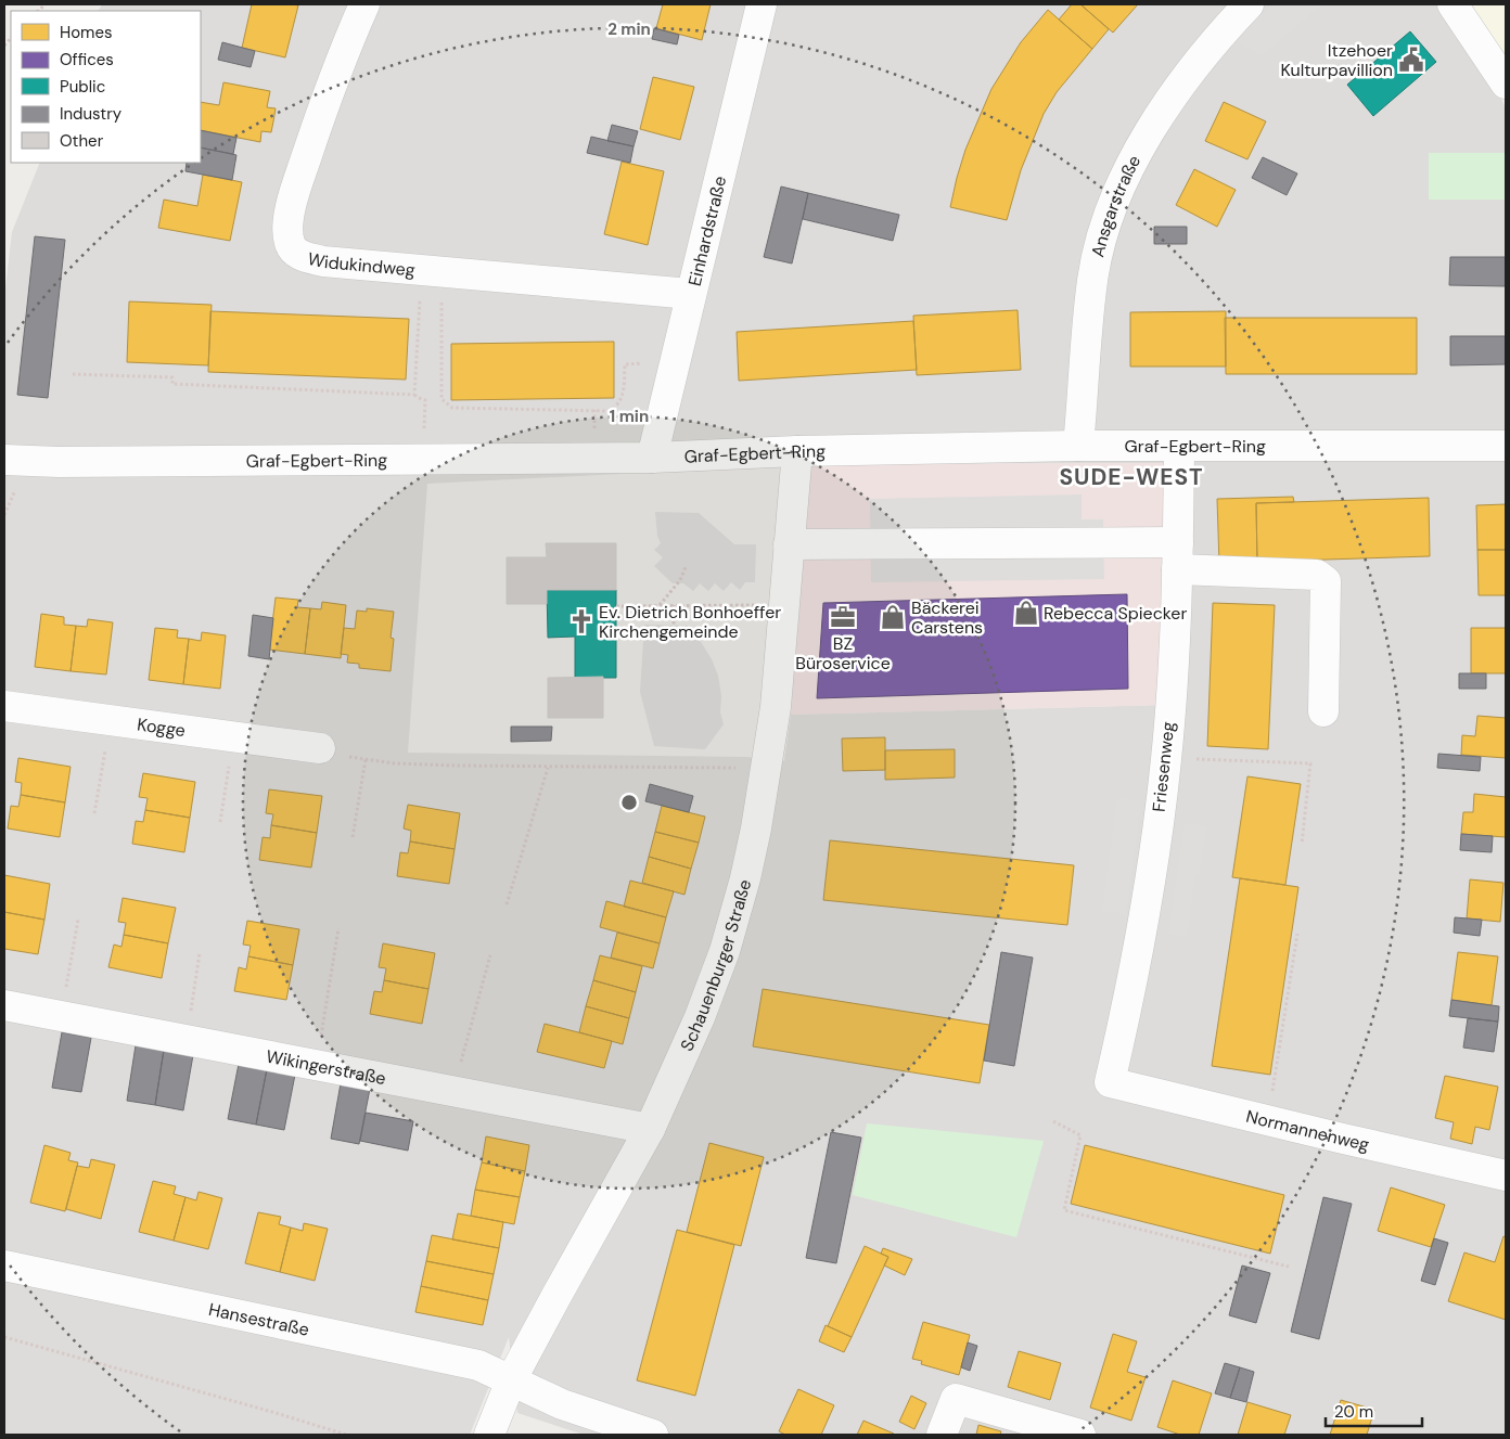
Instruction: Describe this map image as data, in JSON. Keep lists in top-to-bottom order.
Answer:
{
  "streets": {
    "street": [
      "Ansgarstraße",
      "Einhardstraße",
      "Widukindweg",
      "Graf-Egbert-Ring",
      "Kogge",
      "Friesenweg",
      "Schauenburger Straße",
      "Wikingerstraße",
      "Normannenweg",
      "Hansestraße"
    ]
  },
  "crossings": [
    ["Ansgarstraße", "Graf-Egbert-Ring"],
    ["Einhardstraße", "Widukindweg"],
    ["Einhardstraße", "Graf-Egbert-Ring"],
    ["Graf-Egbert-Ring", "Friesenweg"],
    ["Graf-Egbert-Ring", "Schauenburger Straße"],
    ["Friesenweg", "Normannenweg"],
    ["Schauenburger Straße", "Wikingerstraße"],
    ["Schauenburger Straße", "Hansestraße"]
  ],
  "districts": ["SUDE-WEST"],
  "places": {
    "public building": ["Itzehoer Kulturpavillion"],
    "shop": ["Rebecca Spiecker", "Bäckerei Carstens"],
    "office": ["BZ Büroservice"],
    "church": ["Ev. Dietrich Bonhoeffer Kirchengemeinde"]
  },
  "legend": [
    "Homes",
    "Offices",
    "Public",
    "Industry",
    "Other"
  ],
  "scale_bar": "20 m",
  "rings": ["2 min", "1 min"]
}
